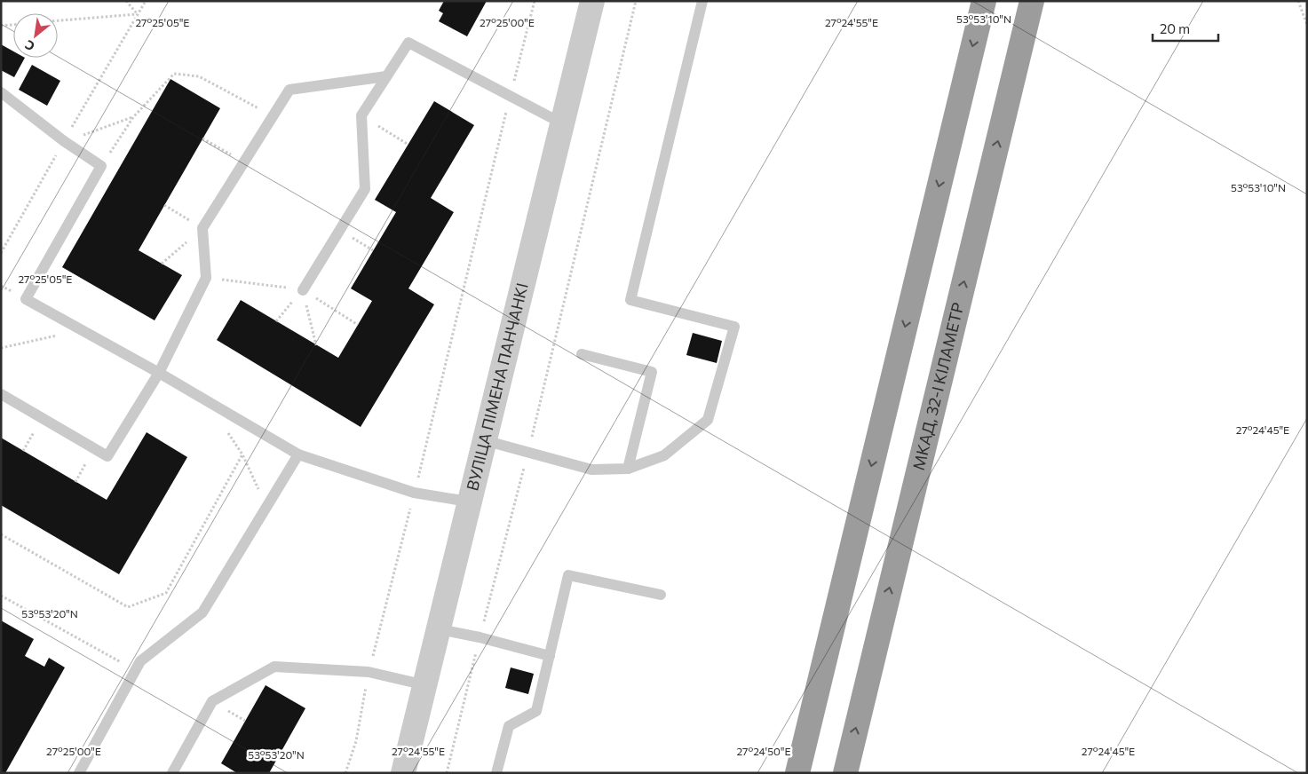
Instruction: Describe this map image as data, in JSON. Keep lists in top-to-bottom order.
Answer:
{
  "streets": {
    "highway": ["МКАД, 32-І КІЛАМЕТР"],
    "street": ["ВУЛІЦА ПІМЕНА ПАНЧАНКІ"]
  },
  "scale_bar": "20 m",
  "north": "bottom left",
  "coordinates": [
    "53°53'10\"N",
    "27°25'05\"E",
    "27°25'00\"E",
    "27°24'55\"E",
    "27°24'45\"E",
    "53°53'20\"N",
    "27°24'50\"E"
  ]
}
